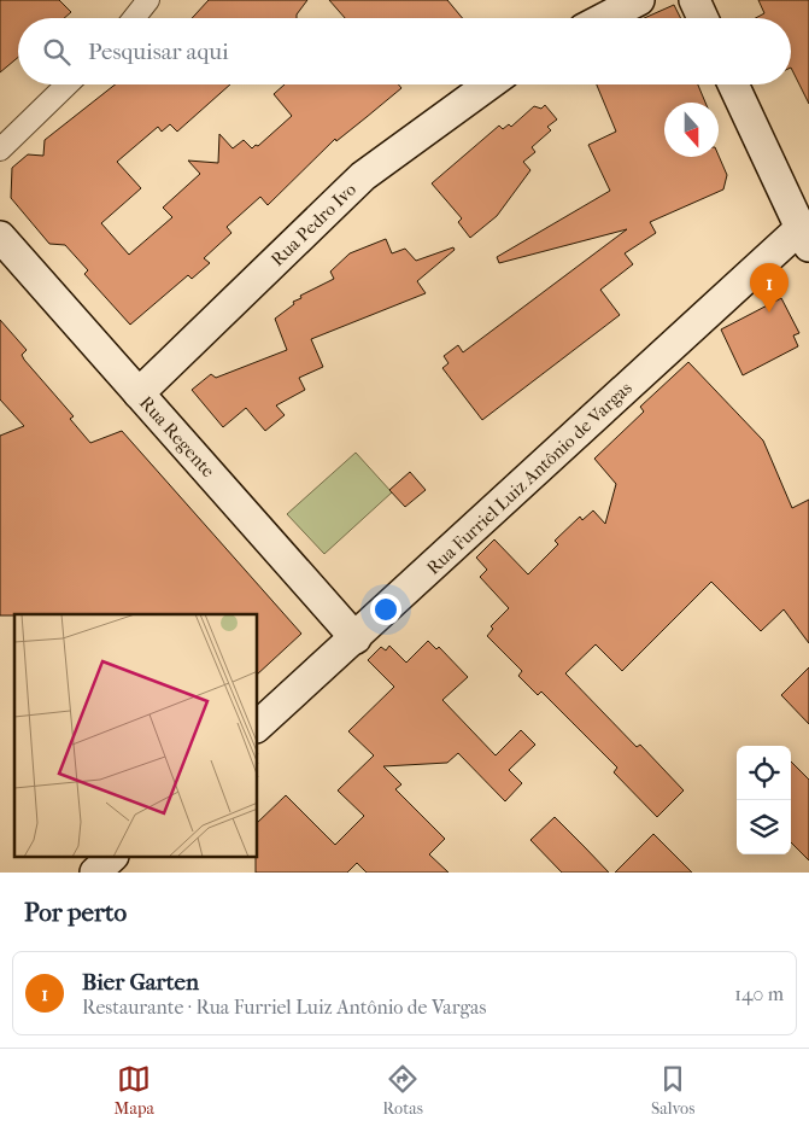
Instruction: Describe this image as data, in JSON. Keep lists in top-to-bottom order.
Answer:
{
  "streets": {
    "street": ["Rua Pedro Ivo", "Rua Regente", "Rua Furriel Luiz Antônio de Vargas"]
  },
  "crossings": [
    ["Rua Pedro Ivo", "Rua Regente"],
    ["Rua Regente", "Rua Furriel Luiz Antônio de Vargas"]
  ],
  "north": "bottom",
  "page": {
    "search": "Pesquisar aqui",
    "pins": "1",
    "heading": "Por perto",
    "list": [
      {
        "mark": "1",
        "name": "Bier Garten",
        "note": "Restaurante · Rua Furriel Luiz Antônio de Vargas",
        "value": "140 m"
      }
    ],
    "nav": ["Mapa", "Rotas", "Salvos"]
  }
}
